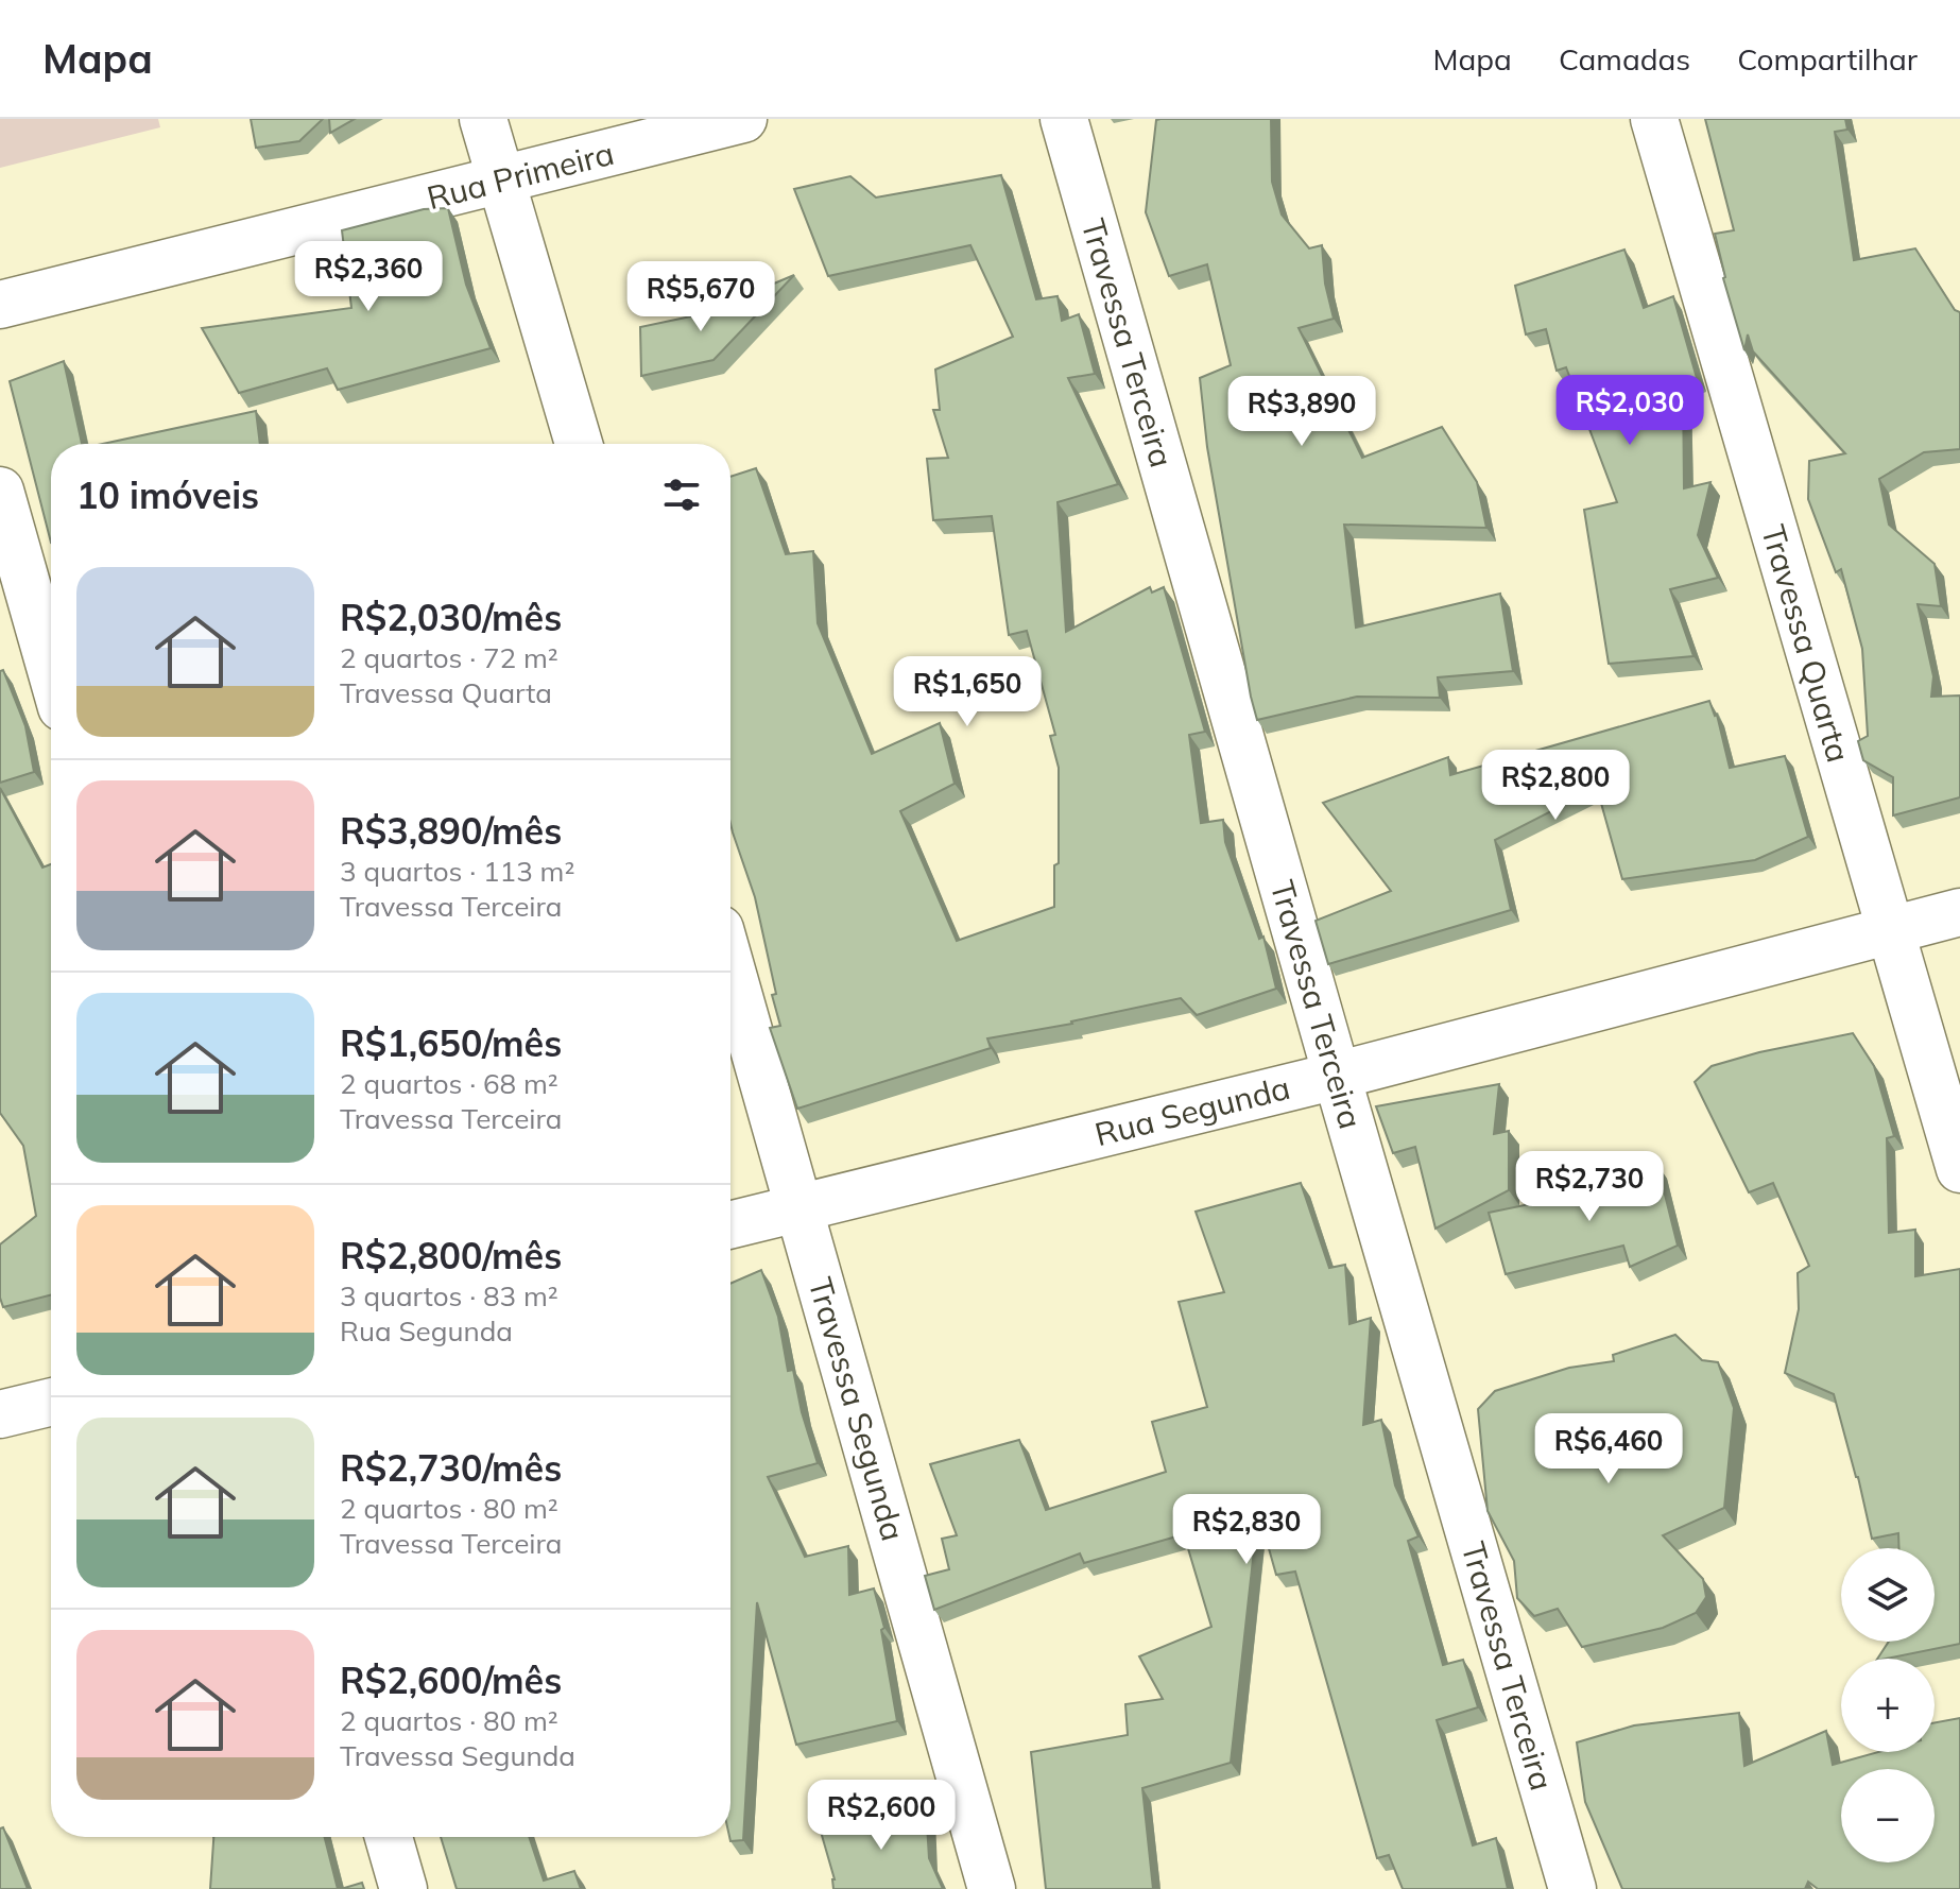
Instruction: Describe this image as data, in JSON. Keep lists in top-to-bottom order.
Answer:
{
  "streets": {
    "street": [
      "Rua Primeira",
      "Travessa Terceira",
      "Travessa Quarta",
      "Rua Segunda",
      "Travessa Segunda"
    ]
  },
  "crossings": [
    ["Travessa Terceira", "Rua Segunda"],
    ["Travessa Quarta", "Rua Segunda"],
    ["Rua Segunda", "Travessa Segunda"]
  ],
  "page": {
    "header": "Mapa",
    "nav": ["Mapa", "Camadas", "Compartilhar"],
    "price": [
      "R$2,360",
      "R$5,670",
      "R$2,030",
      "R$3,890",
      "R$1,650",
      "R$2,800",
      "R$2,730",
      "R$6,460",
      "R$2,830",
      "R$2,600"
    ],
    "heading": "10 imóveis",
    "list": [
      {
        "name": "R$2,030/mês",
        "note": "2 quartos · 72 m² · Travessa Quarta"
      },
      {
        "name": "R$3,890/mês",
        "note": "3 quartos · 113 m² · Travessa Terceira"
      },
      {
        "name": "R$1,650/mês",
        "note": "2 quartos · 68 m² · Travessa Terceira"
      },
      {
        "name": "R$2,800/mês",
        "note": "3 quartos · 83 m² · Rua Segunda"
      },
      {
        "name": "R$2,730/mês",
        "note": "2 quartos · 80 m² · Travessa Terceira"
      },
      {
        "name": "R$2,600/mês",
        "note": "2 quartos · 80 m² · Travessa Segunda"
      }
    ],
    "map_buttons": ["+", "−"]
  }
}
